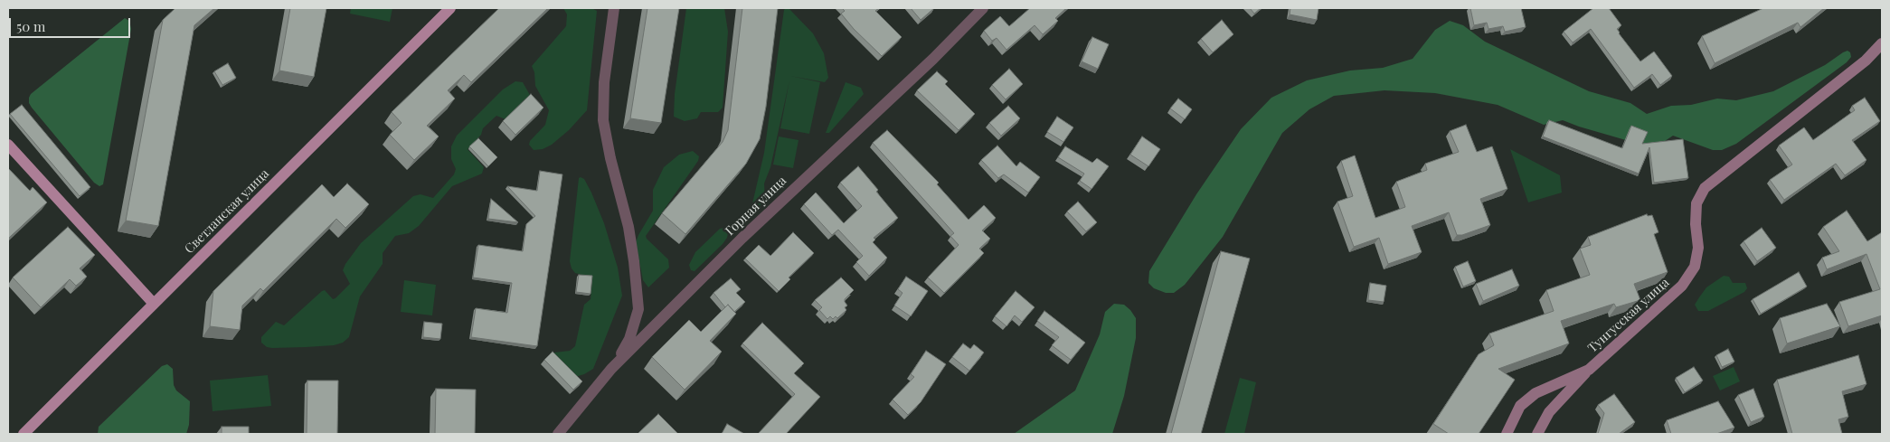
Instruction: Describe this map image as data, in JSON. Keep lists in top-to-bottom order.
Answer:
{
  "streets": {
    "main road": ["Светланская улица", "Тунгусская улица"],
    "street": ["Горная улица"]
  },
  "scale_bar": "50 m"
}
